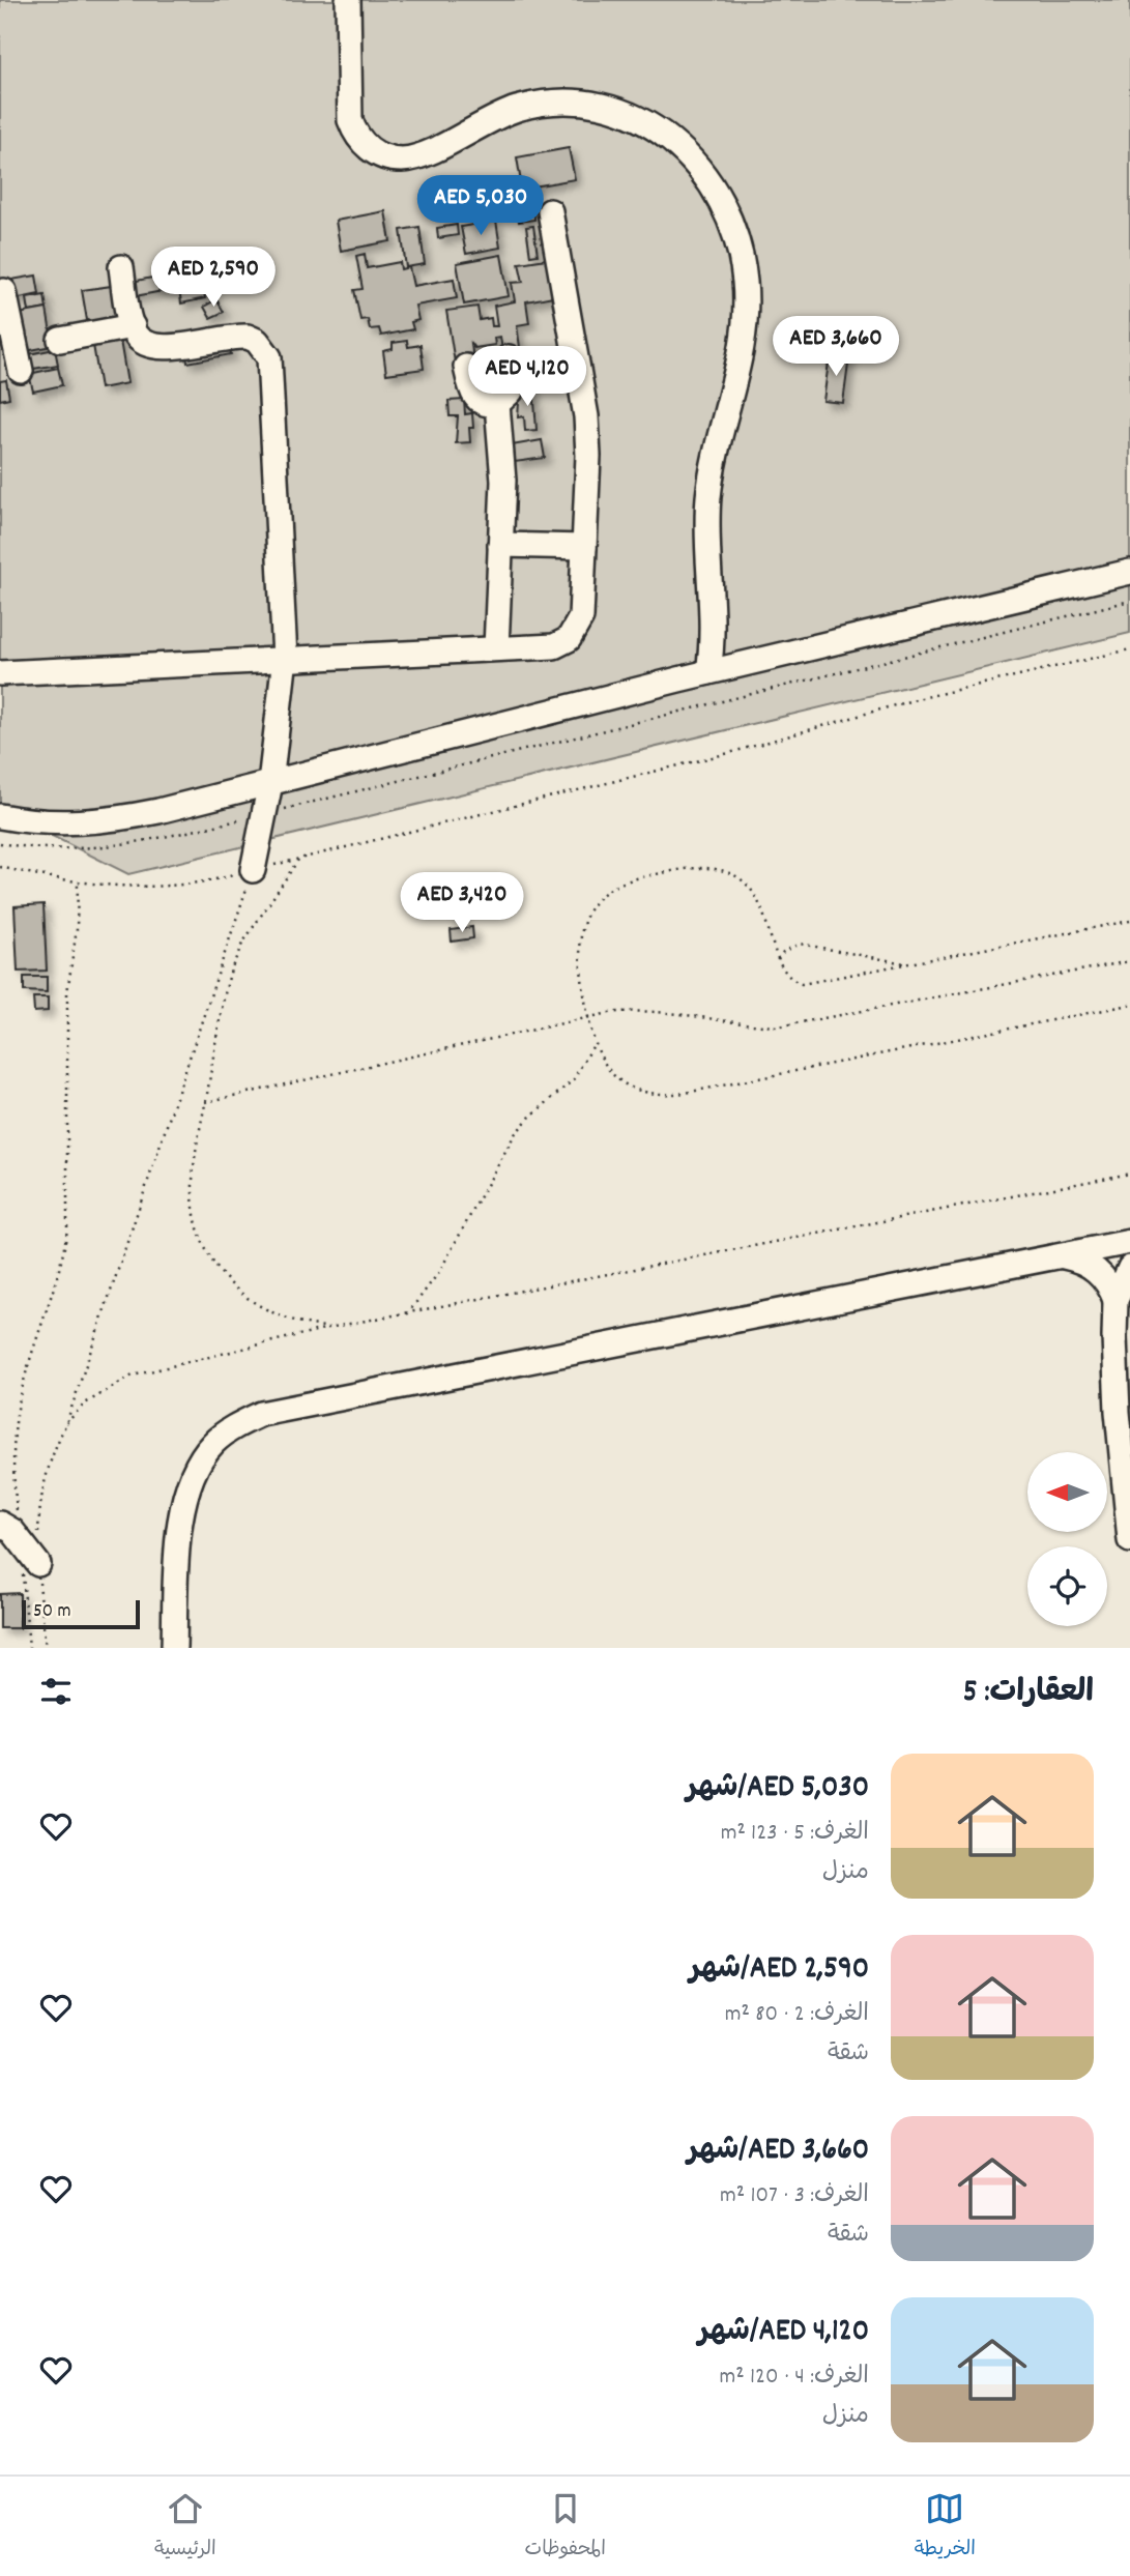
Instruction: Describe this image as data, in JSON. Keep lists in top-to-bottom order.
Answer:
{
  "scale_bar": "50 m",
  "north": "left",
  "page": {
    "price": [
      "AED 5,030",
      "AED 2,590",
      "AED 3,660",
      "AED 4,120",
      "AED 3,420"
    ],
    "scale": "50 m",
    "heading": "العقارات: 5",
    "list": [
      {
        "name": "AED 5,030/شهر",
        "note": "الغرف: 5 · 123 m² · منزل"
      },
      {
        "name": "AED 2,590/شهر",
        "note": "الغرف: 2 · 80 m² · شقة"
      },
      {
        "name": "AED 3,660/شهر",
        "note": "الغرف: 3 · 107 m² · شقة"
      },
      {
        "name": "AED 4,120/شهر",
        "note": "الغرف: 4 · 120 m² · منزل"
      }
    ],
    "tabs": ["الخريطة", "المحفوظات", "الرئيسية"]
  }
}
